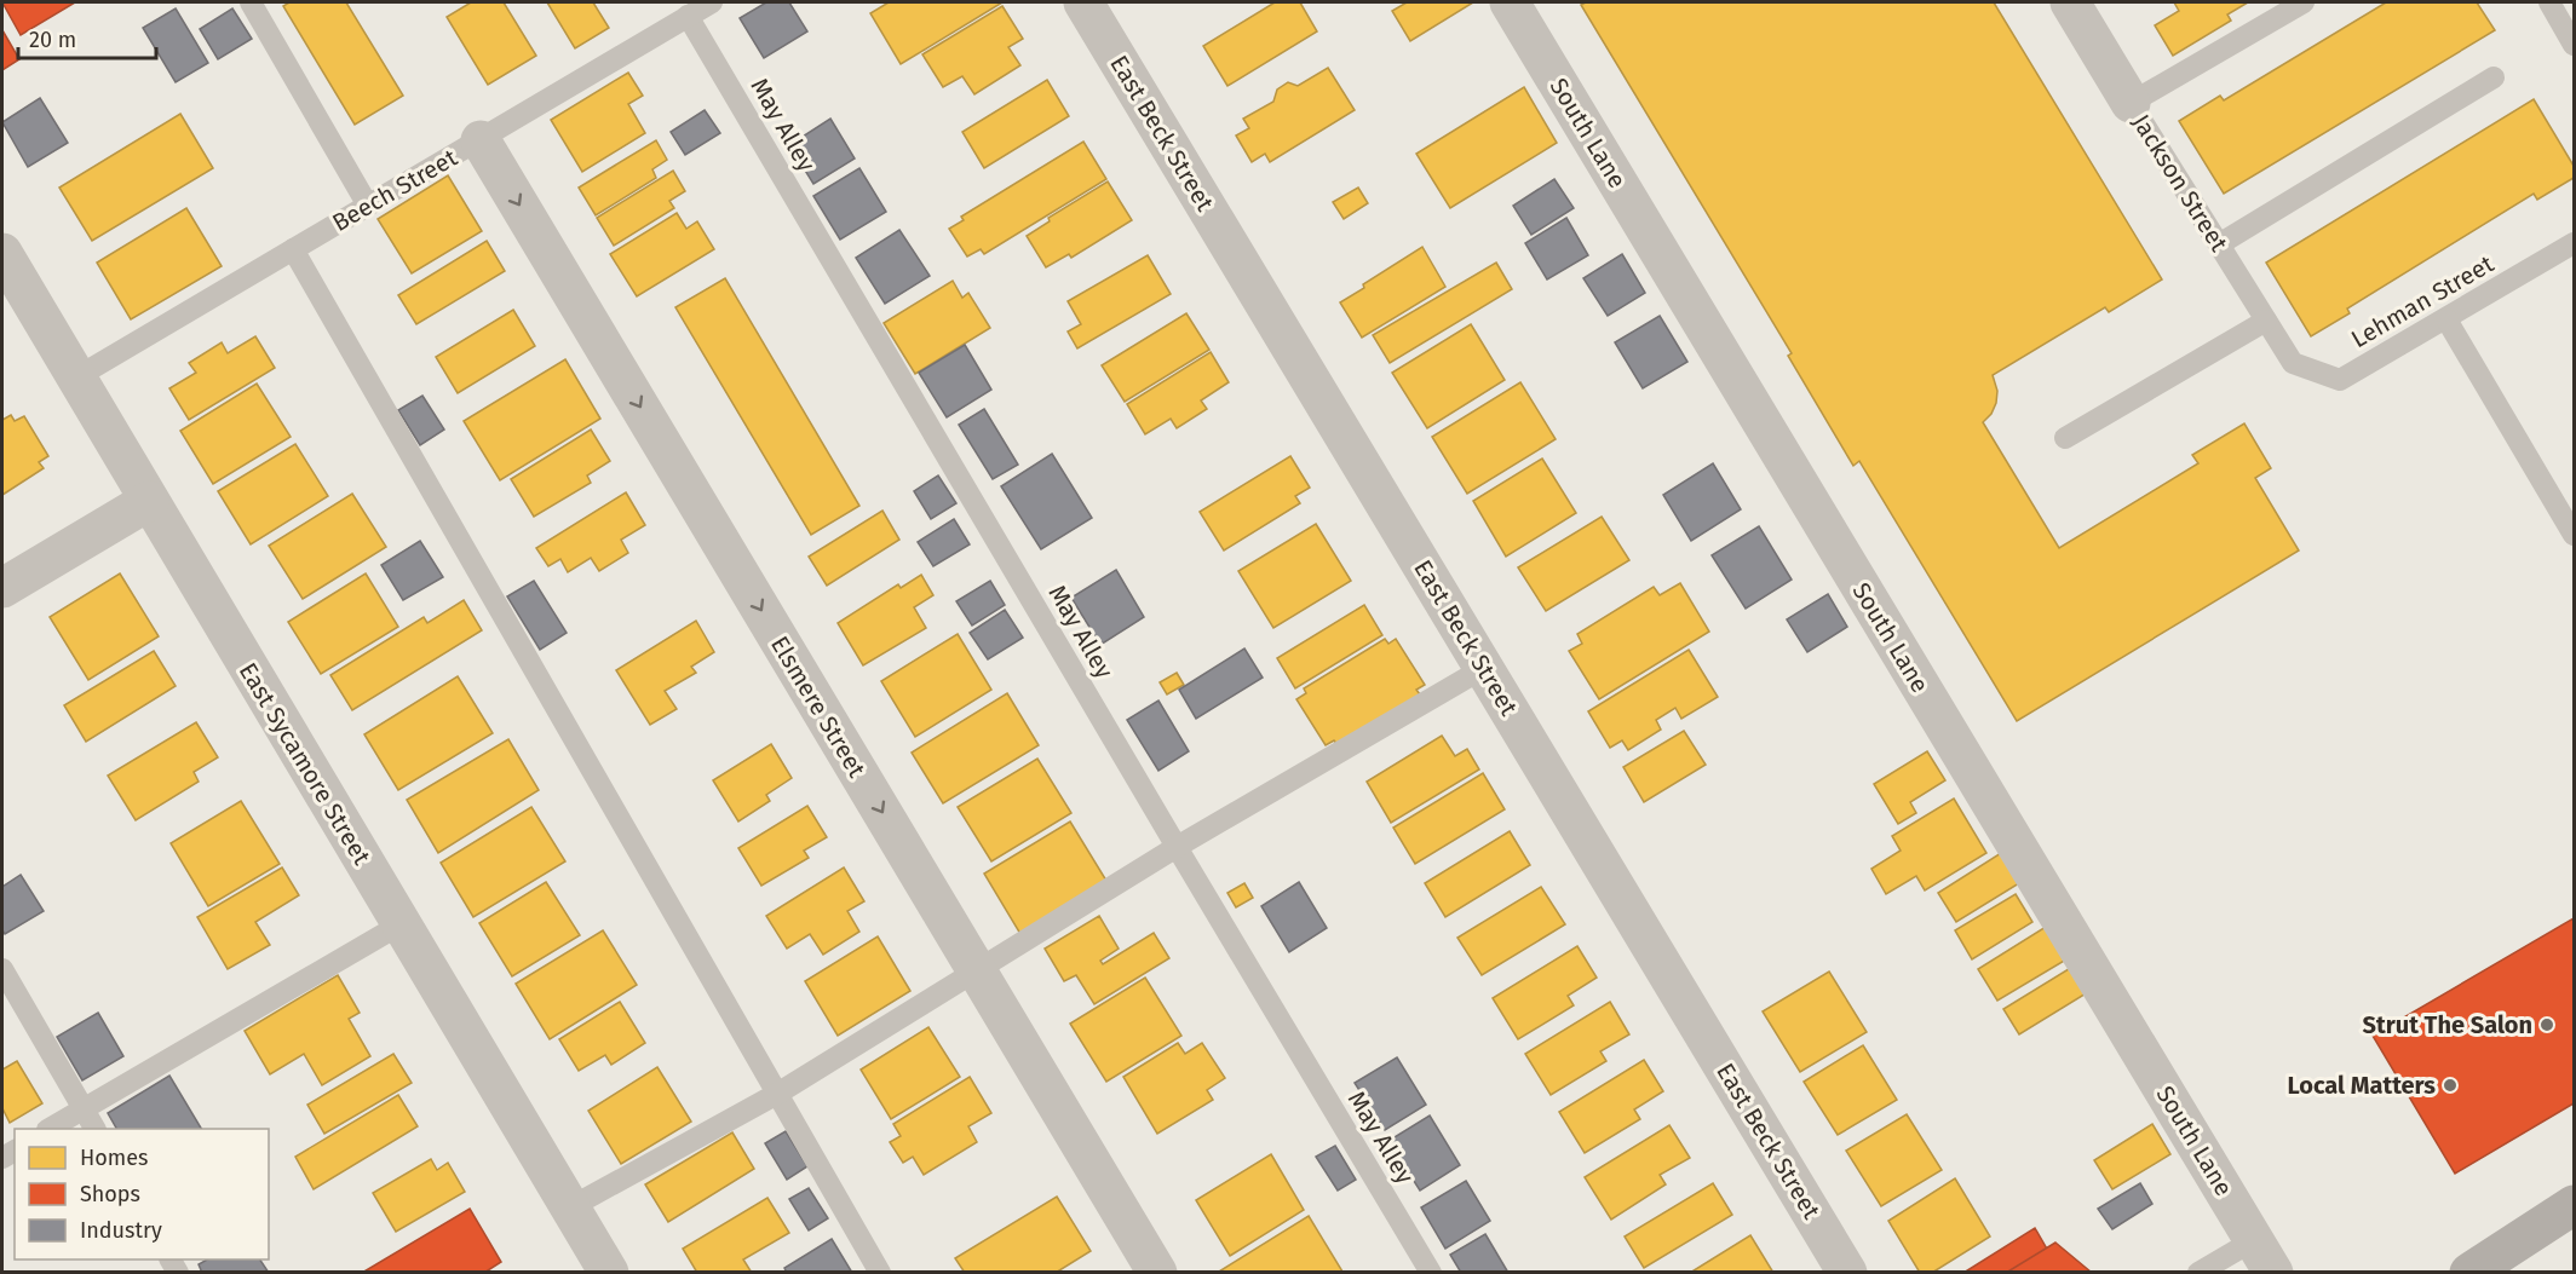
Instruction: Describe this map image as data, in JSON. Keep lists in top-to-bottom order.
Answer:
{
  "streets": {
    "street": [
      "East Beck Street",
      "South Lane",
      "Jackson Street",
      "Elsmere Street",
      "East Sycamore Street"
    ],
    "lane": ["May Alley", "Beech Street", "Lehman Street"]
  },
  "crossings": [
    ["May Alley", "Beech Street"],
    ["Jackson Street", "Lehman Street"],
    ["Beech Street", "Elsmere Street"],
    ["Beech Street", "East Sycamore Street"]
  ],
  "one_way": ["Elsmere Street"],
  "places": ["Strut The Salon", "Local Matters"],
  "legend": ["Homes", "Shops", "Industry"],
  "scale_bar": "20 m"
}
